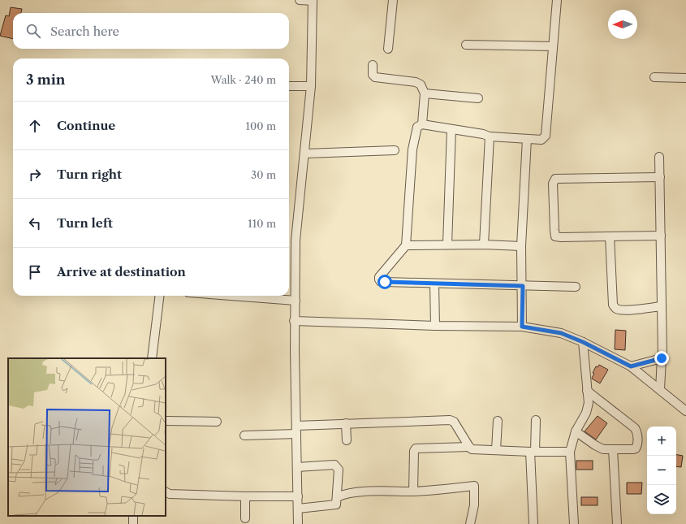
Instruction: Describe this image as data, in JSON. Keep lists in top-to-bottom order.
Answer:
{
  "north": "left",
  "page": {
    "search": "Search here",
    "heading": ["3 min", "Walk · 240 m"],
    "list": [
      ["Continue", "100 m"],
      ["Turn right", "30 m"],
      ["Turn left", "110 m"],
      "Arrive at destination"
    ],
    "map_buttons": ["+", "−"]
  }
}
